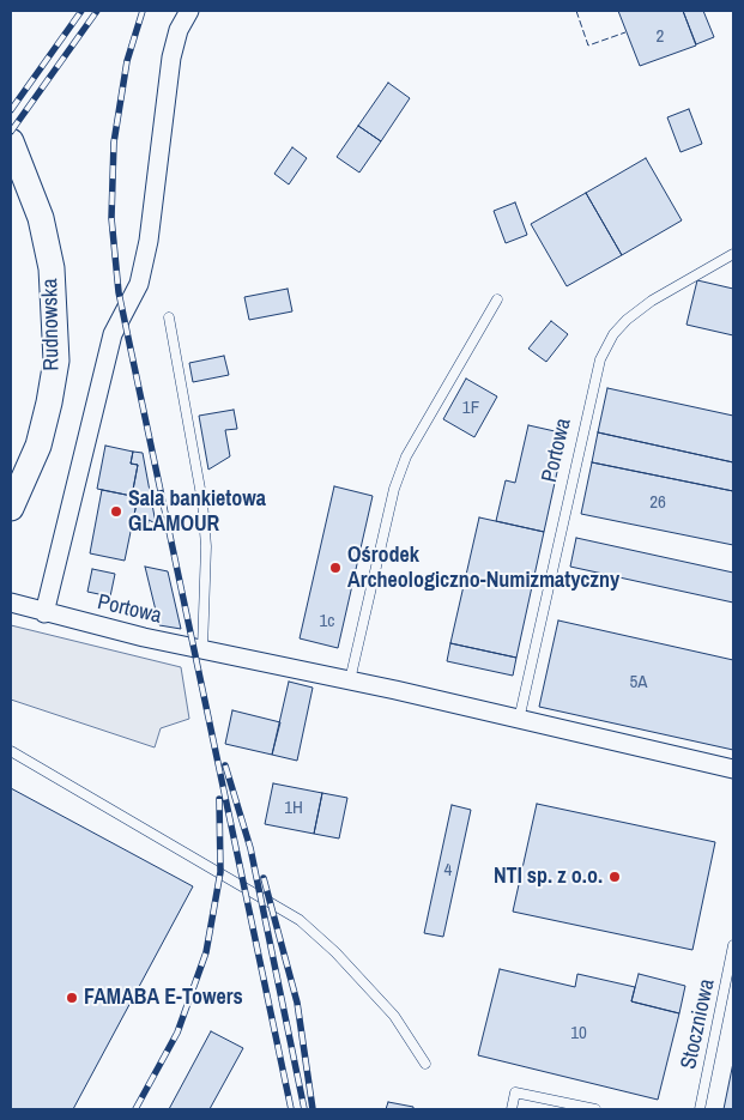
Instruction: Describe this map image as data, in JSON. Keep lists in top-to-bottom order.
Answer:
{
  "streets": {
    "main road": ["Rudnowska"],
    "street": ["Portowa"],
    "lane": ["Stoczniowa"]
  },
  "places": [
    "Sala bankietowa GLAMOUR",
    "Ośrodek Archeologiczno-Numizmatyczny",
    "NTI sp. z o.o.",
    "FAMABA E-Towers"
  ],
  "house_numbers": [
    "2",
    "1F",
    "26",
    "1c",
    "5A",
    "1H",
    "4",
    "10"
  ]
}
